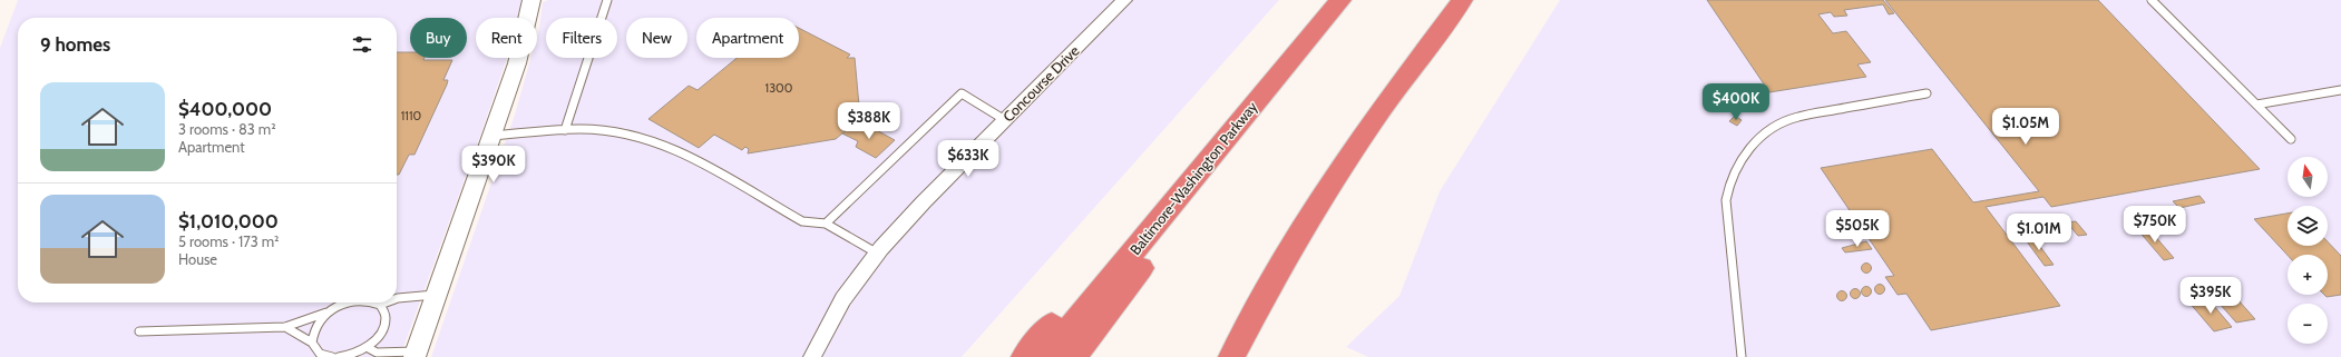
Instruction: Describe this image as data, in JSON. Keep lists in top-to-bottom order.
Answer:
{
  "streets": {
    "highway": ["Baltimore-Washington Parkway"],
    "street": ["Concourse Drive"]
  },
  "house_numbers": ["1300", "1110"],
  "north": "top",
  "page": {
    "chip": [
      "Buy",
      "Rent",
      "Filters",
      "New",
      "Apartment"
    ],
    "heading": "9 homes",
    "list": [
      {
        "name": "$400,000",
        "note": "3 rooms · 83 m² · Apartment"
      },
      {
        "name": "$1,010,000",
        "note": "5 rooms · 173 m² · House"
      }
    ],
    "price": [
      "$400K",
      "$388K",
      "$1.05M",
      "$633K",
      "$390K",
      "$750K",
      "$505K",
      "$1.01M",
      "$395K"
    ],
    "map_buttons": ["+", "−"]
  }
}
